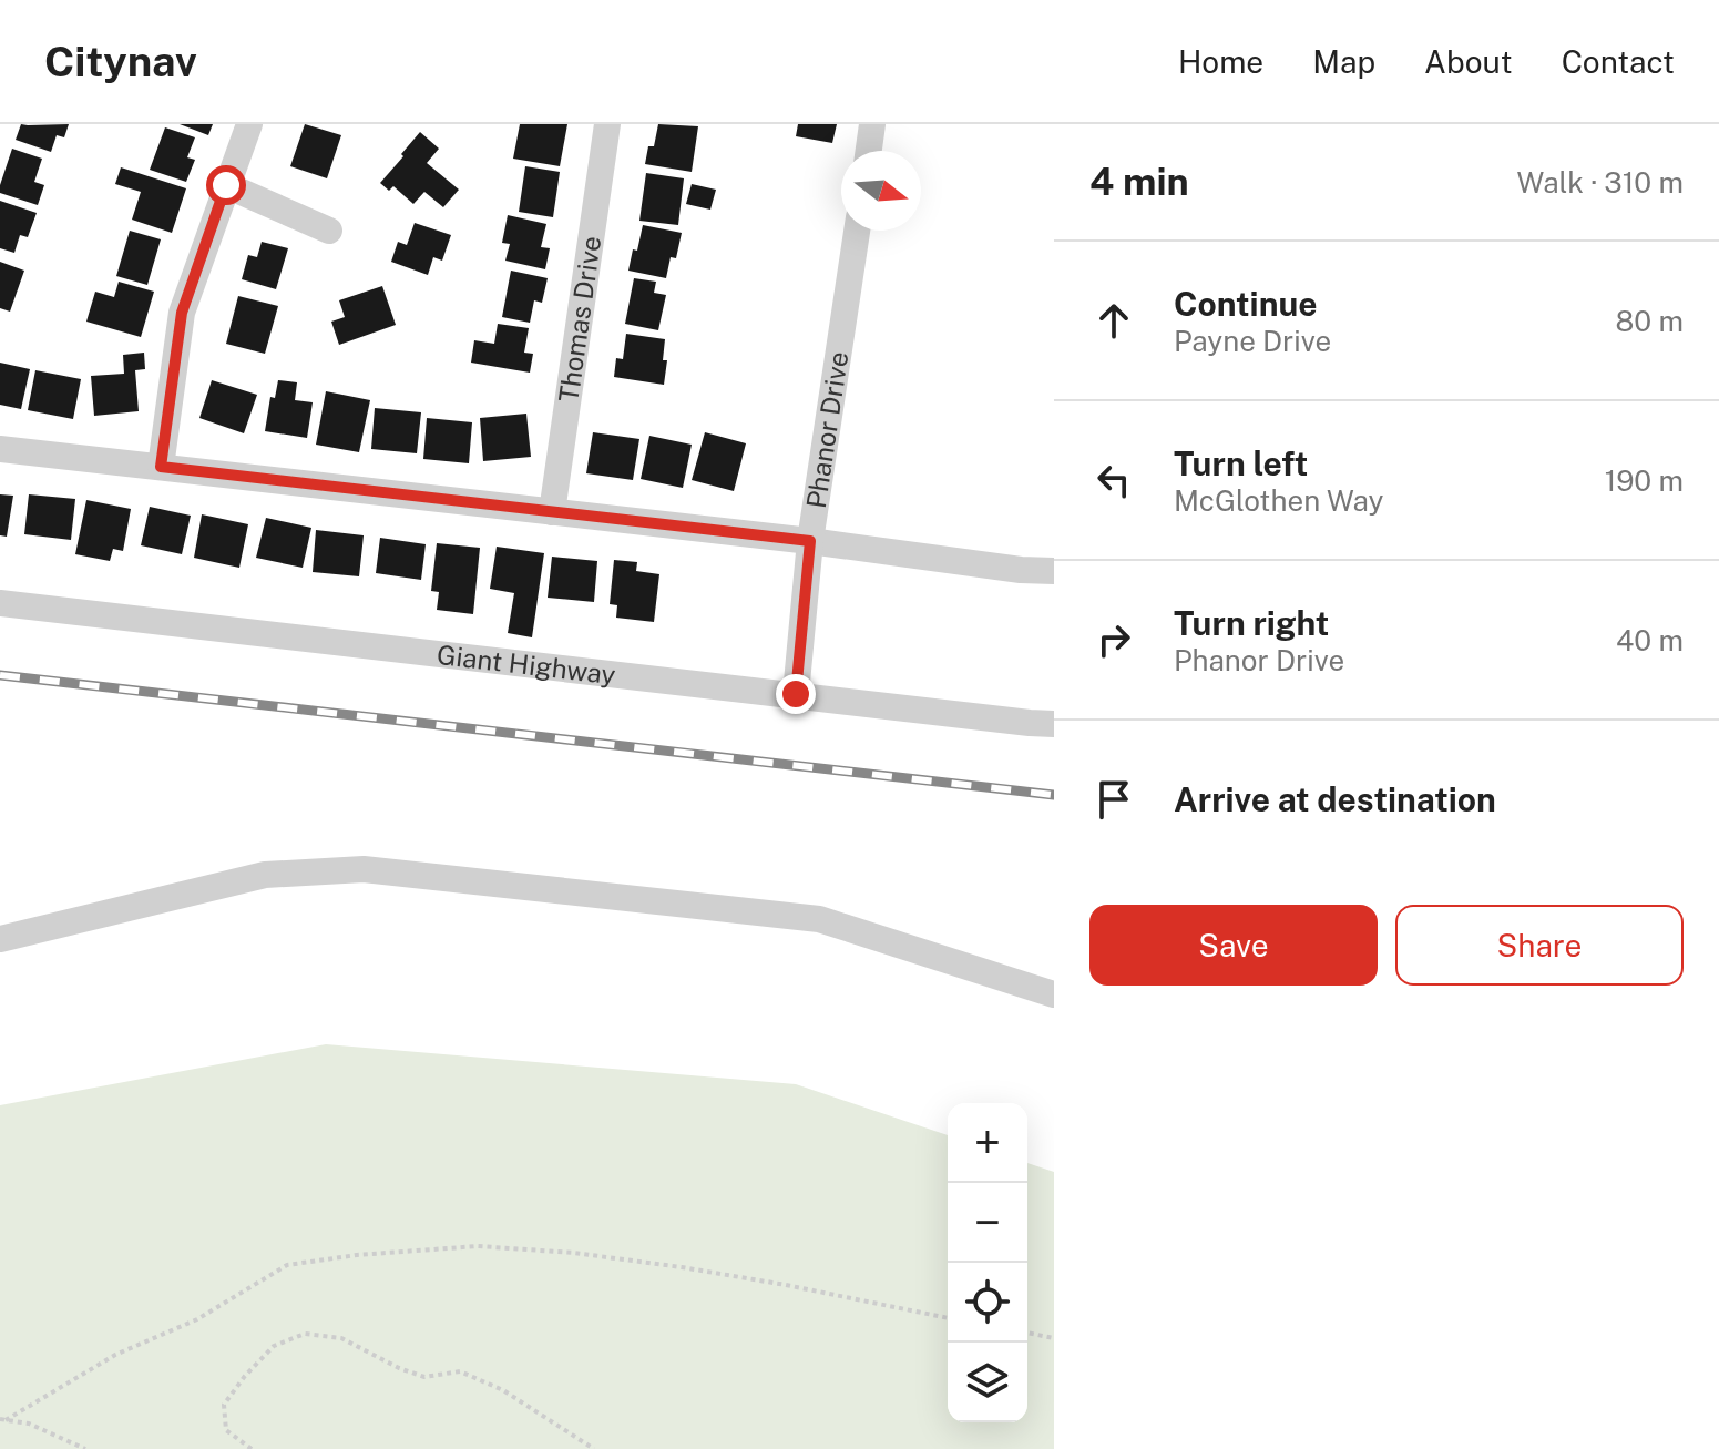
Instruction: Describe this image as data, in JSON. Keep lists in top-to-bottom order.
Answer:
{
  "streets": {
    "street": ["Thomas Drive", "Phanor Drive", "Giant Highway"]
  },
  "crossings": [
    ["Phanor Drive", "Giant Highway"]
  ],
  "north": "right",
  "page": {
    "header": "Citynav",
    "nav": [
      "Home",
      "Map",
      "About",
      "Contact"
    ],
    "heading": ["4 min", "Walk · 310 m"],
    "list": [
      ["Continue", "Payne Drive", "80 m"],
      ["Turn left", "McGlothen Way", "190 m"],
      ["Turn right", "Phanor Drive", "40 m"],
      "Arrive at destination"
    ],
    "buttons": ["Save", "Share"],
    "map_buttons": ["+", "−"]
  }
}
